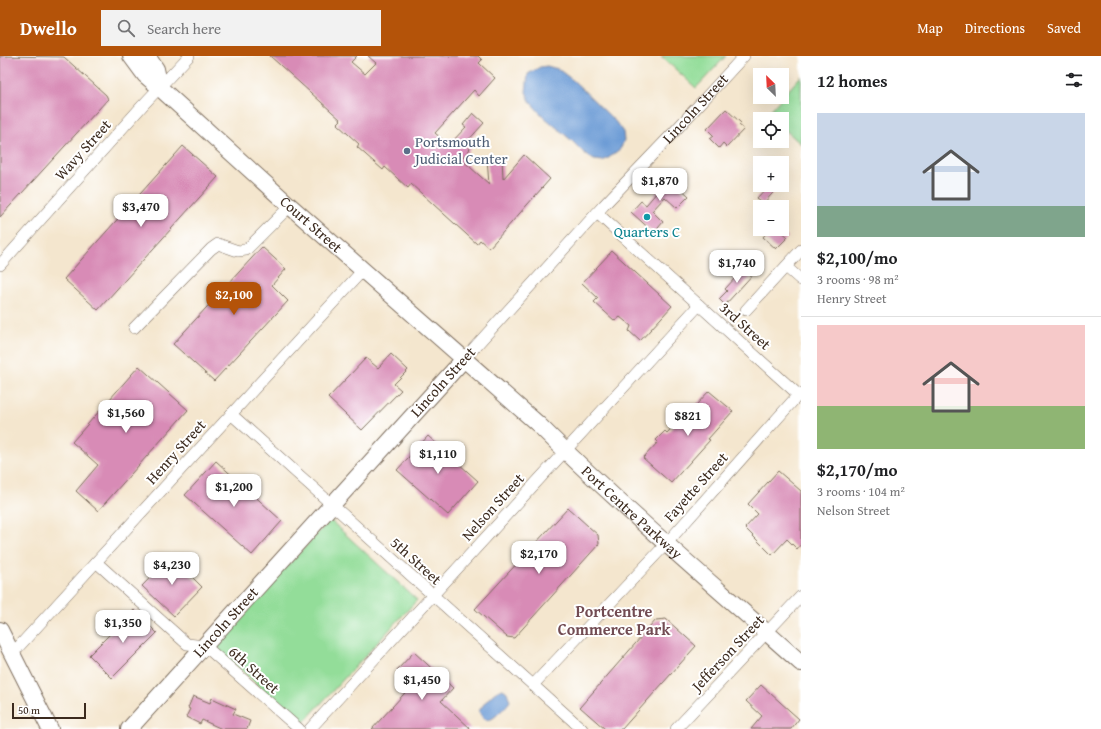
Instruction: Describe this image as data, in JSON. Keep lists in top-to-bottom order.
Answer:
{
  "streets": {
    "main road": ["Lincoln Street", "Court Street", "Port Centre Parkway"],
    "street": [
      "Wavy Street",
      "3rd Street",
      "Henry Street",
      "Fayette Street",
      "Nelson Street",
      "5th Street",
      "Jefferson Street",
      "6th Street"
    ]
  },
  "crossings": [
    ["Lincoln Street", "Court Street"],
    ["Lincoln Street", "3rd Street"],
    ["Lincoln Street", "Port Centre Parkway"],
    ["Lincoln Street", "5th Street"],
    ["Lincoln Street", "6th Street"],
    ["Wavy Street", "Court Street"],
    ["Court Street", "Henry Street"],
    ["Court Street", "Port Centre Parkway"],
    ["3rd Street", "Fayette Street"],
    ["3rd Street", "Nelson Street"],
    ["Henry Street", "5th Street"],
    ["Henry Street", "6th Street"],
    ["Fayette Street", "Port Centre Parkway"],
    ["Fayette Street", "5th Street"],
    ["Nelson Street", "Port Centre Parkway"],
    ["Nelson Street", "5th Street"],
    ["Port Centre Parkway", "Jefferson Street"]
  ],
  "districts": ["Portcentre Commerce Park"],
  "places": ["Portsmouth Judicial Center", "Quarters C"],
  "scale_bar": "50 m",
  "north": "top left",
  "page": {
    "header": "Dwello",
    "search": "Search here",
    "nav": ["Map", "Directions", "Saved"],
    "heading": "12 homes",
    "map_buttons": ["+", "−"],
    "list": [
      {
        "name": "$2,100/mo",
        "note": "3 rooms · 98 m² · Henry Street"
      },
      {
        "name": "$2,170/mo",
        "note": "3 rooms · 104 m² · Nelson Street"
      }
    ],
    "price": [
      "$1,870",
      "$3,470",
      "$1,740",
      "$2,100",
      "$1,560",
      "$821",
      "$1,110",
      "$1,200",
      "$2,170",
      "$4,230",
      "$1,350",
      "$1,450"
    ],
    "scale": "50 m"
  }
}
